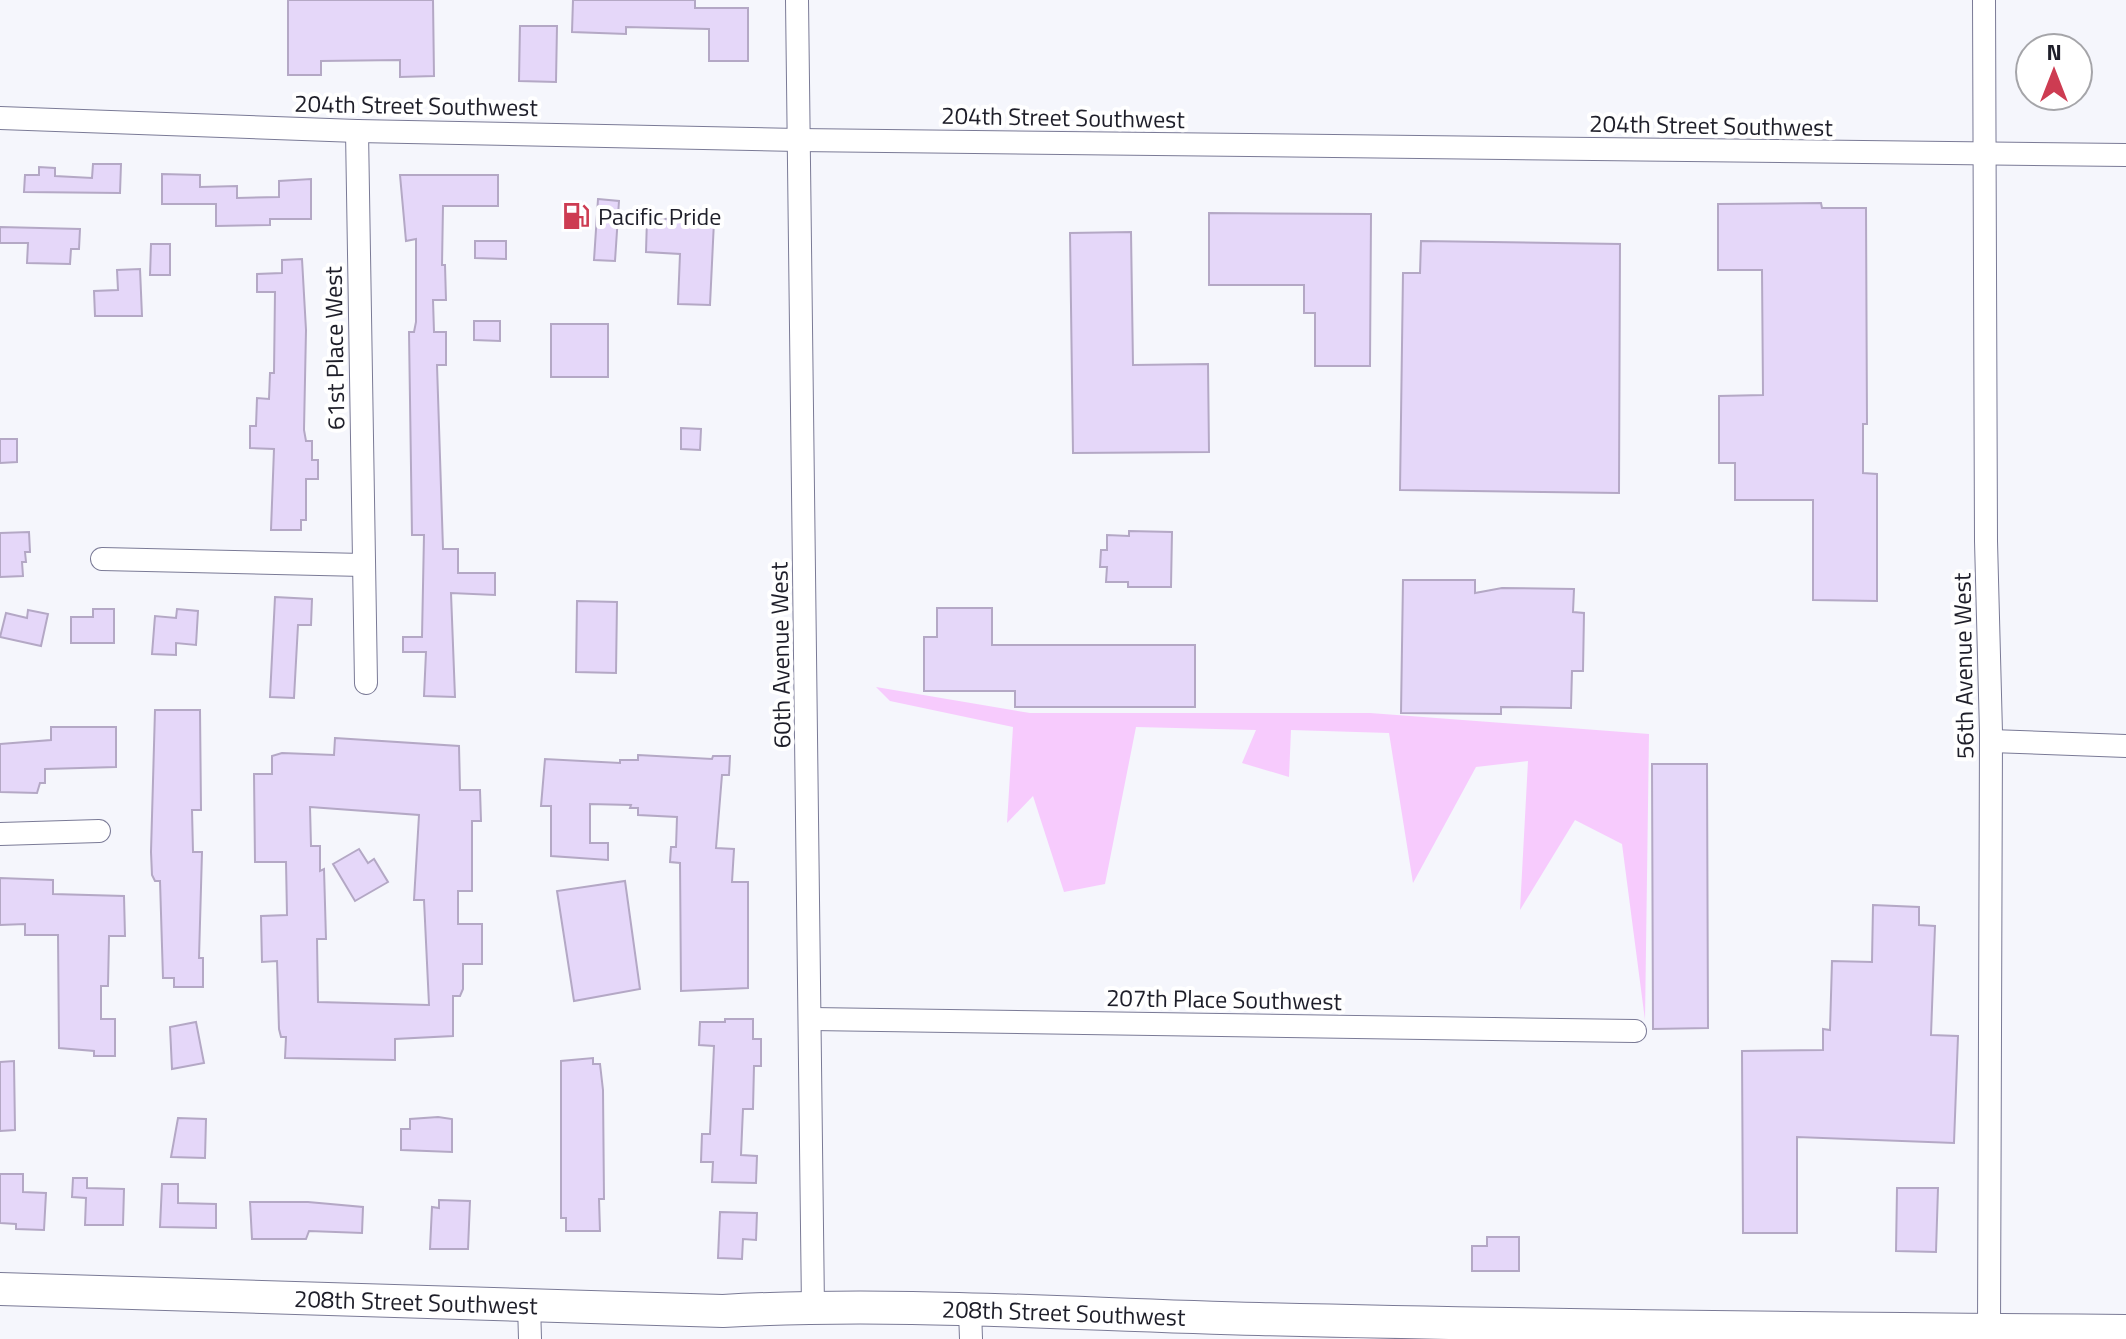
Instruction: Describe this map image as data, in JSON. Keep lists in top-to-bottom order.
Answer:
{
  "streets": {
    "street": [
      "204th Street Southwest",
      "61st Place West",
      "60th Avenue West",
      "56th Avenue West",
      "207th Place Southwest",
      "208th Street Southwest"
    ]
  },
  "crossings": [
    ["204th Street Southwest", "61st Place West"],
    ["204th Street Southwest", "60th Avenue West"],
    ["204th Street Southwest", "56th Avenue West"],
    ["60th Avenue West", "207th Place Southwest"],
    ["60th Avenue West", "208th Street Southwest"],
    ["56th Avenue West", "208th Street Southwest"]
  ],
  "places": {
    "fuel station": ["Pacific Pride"]
  },
  "north": "top"
}
